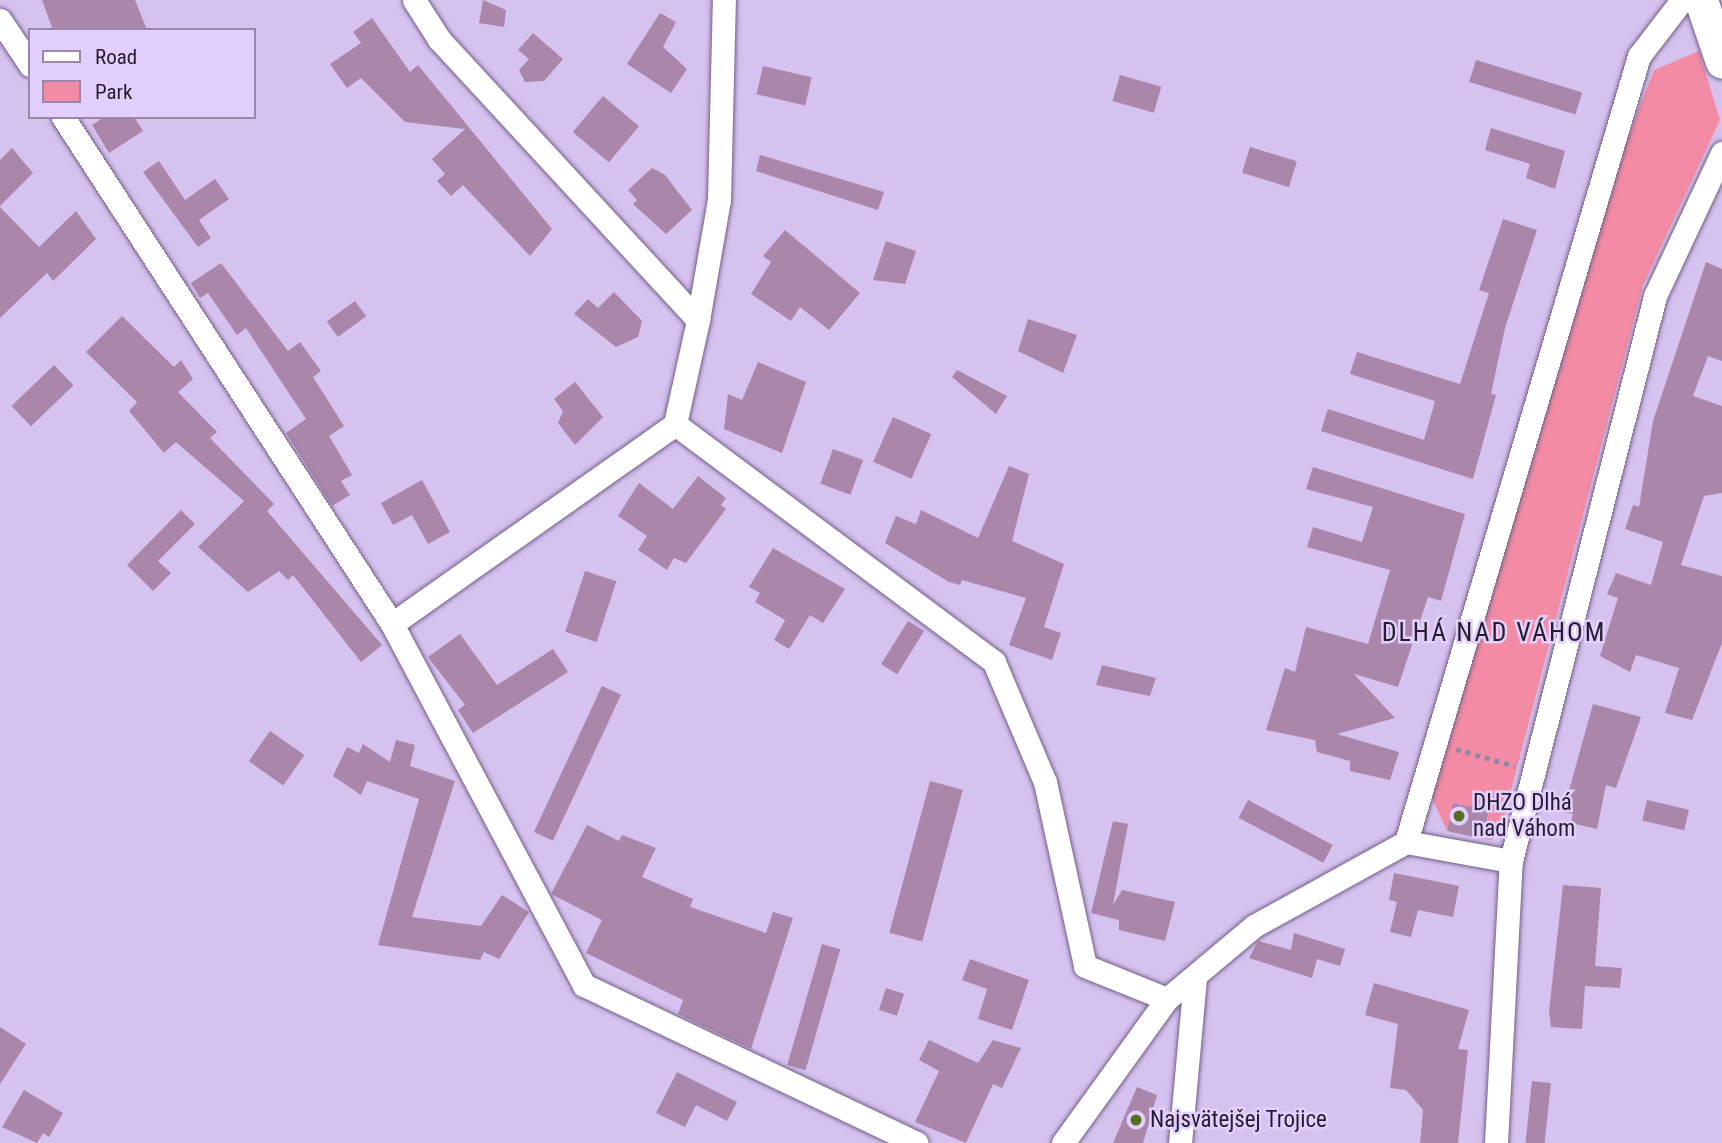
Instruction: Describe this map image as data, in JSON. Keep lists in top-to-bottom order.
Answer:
{
  "districts": ["DLHÁ NAD VÁHOM"],
  "places": ["DHZO Dlhá nad Váhom", "Najsvätejšej Trojice"],
  "legend": ["Road", "Park"]
}
